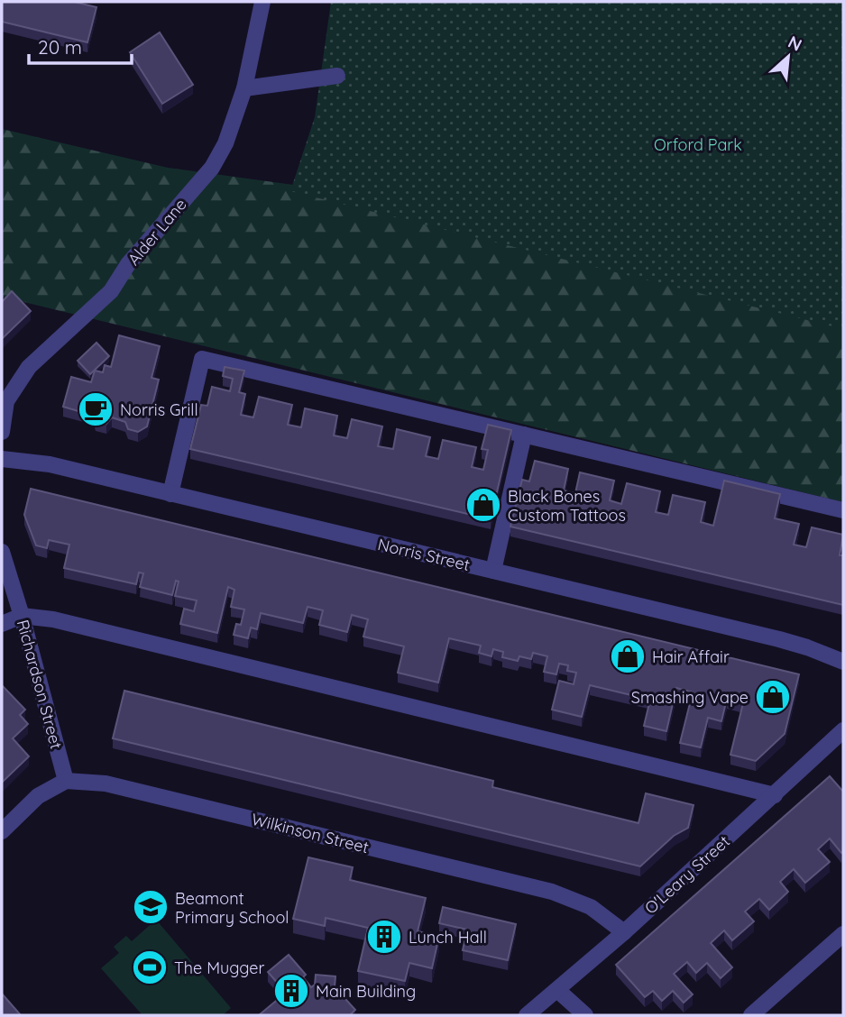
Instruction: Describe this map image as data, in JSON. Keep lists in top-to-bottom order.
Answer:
{
  "streets": {
    "street": [
      "Alder Lane",
      "Norris Street",
      "Richardson Street",
      "Wilkinson Street",
      "O'Leary Street"
    ]
  },
  "crossings": [
    ["Richardson Street", "Wilkinson Street"],
    ["Wilkinson Street", "O'Leary Street"]
  ],
  "parks": ["Orford Park"],
  "places": {
    "cafe": ["Norris Grill"],
    "shop": ["Black Bones Custom Tattoos", "Hair Affair", "Smashing Vape"],
    "school or university": ["Beamont Primary School"],
    "building": ["Lunch Hall", "Main Building"],
    "sports": ["The Mugger"]
  },
  "scale_bar": "20 m",
  "north": "top right"
}
